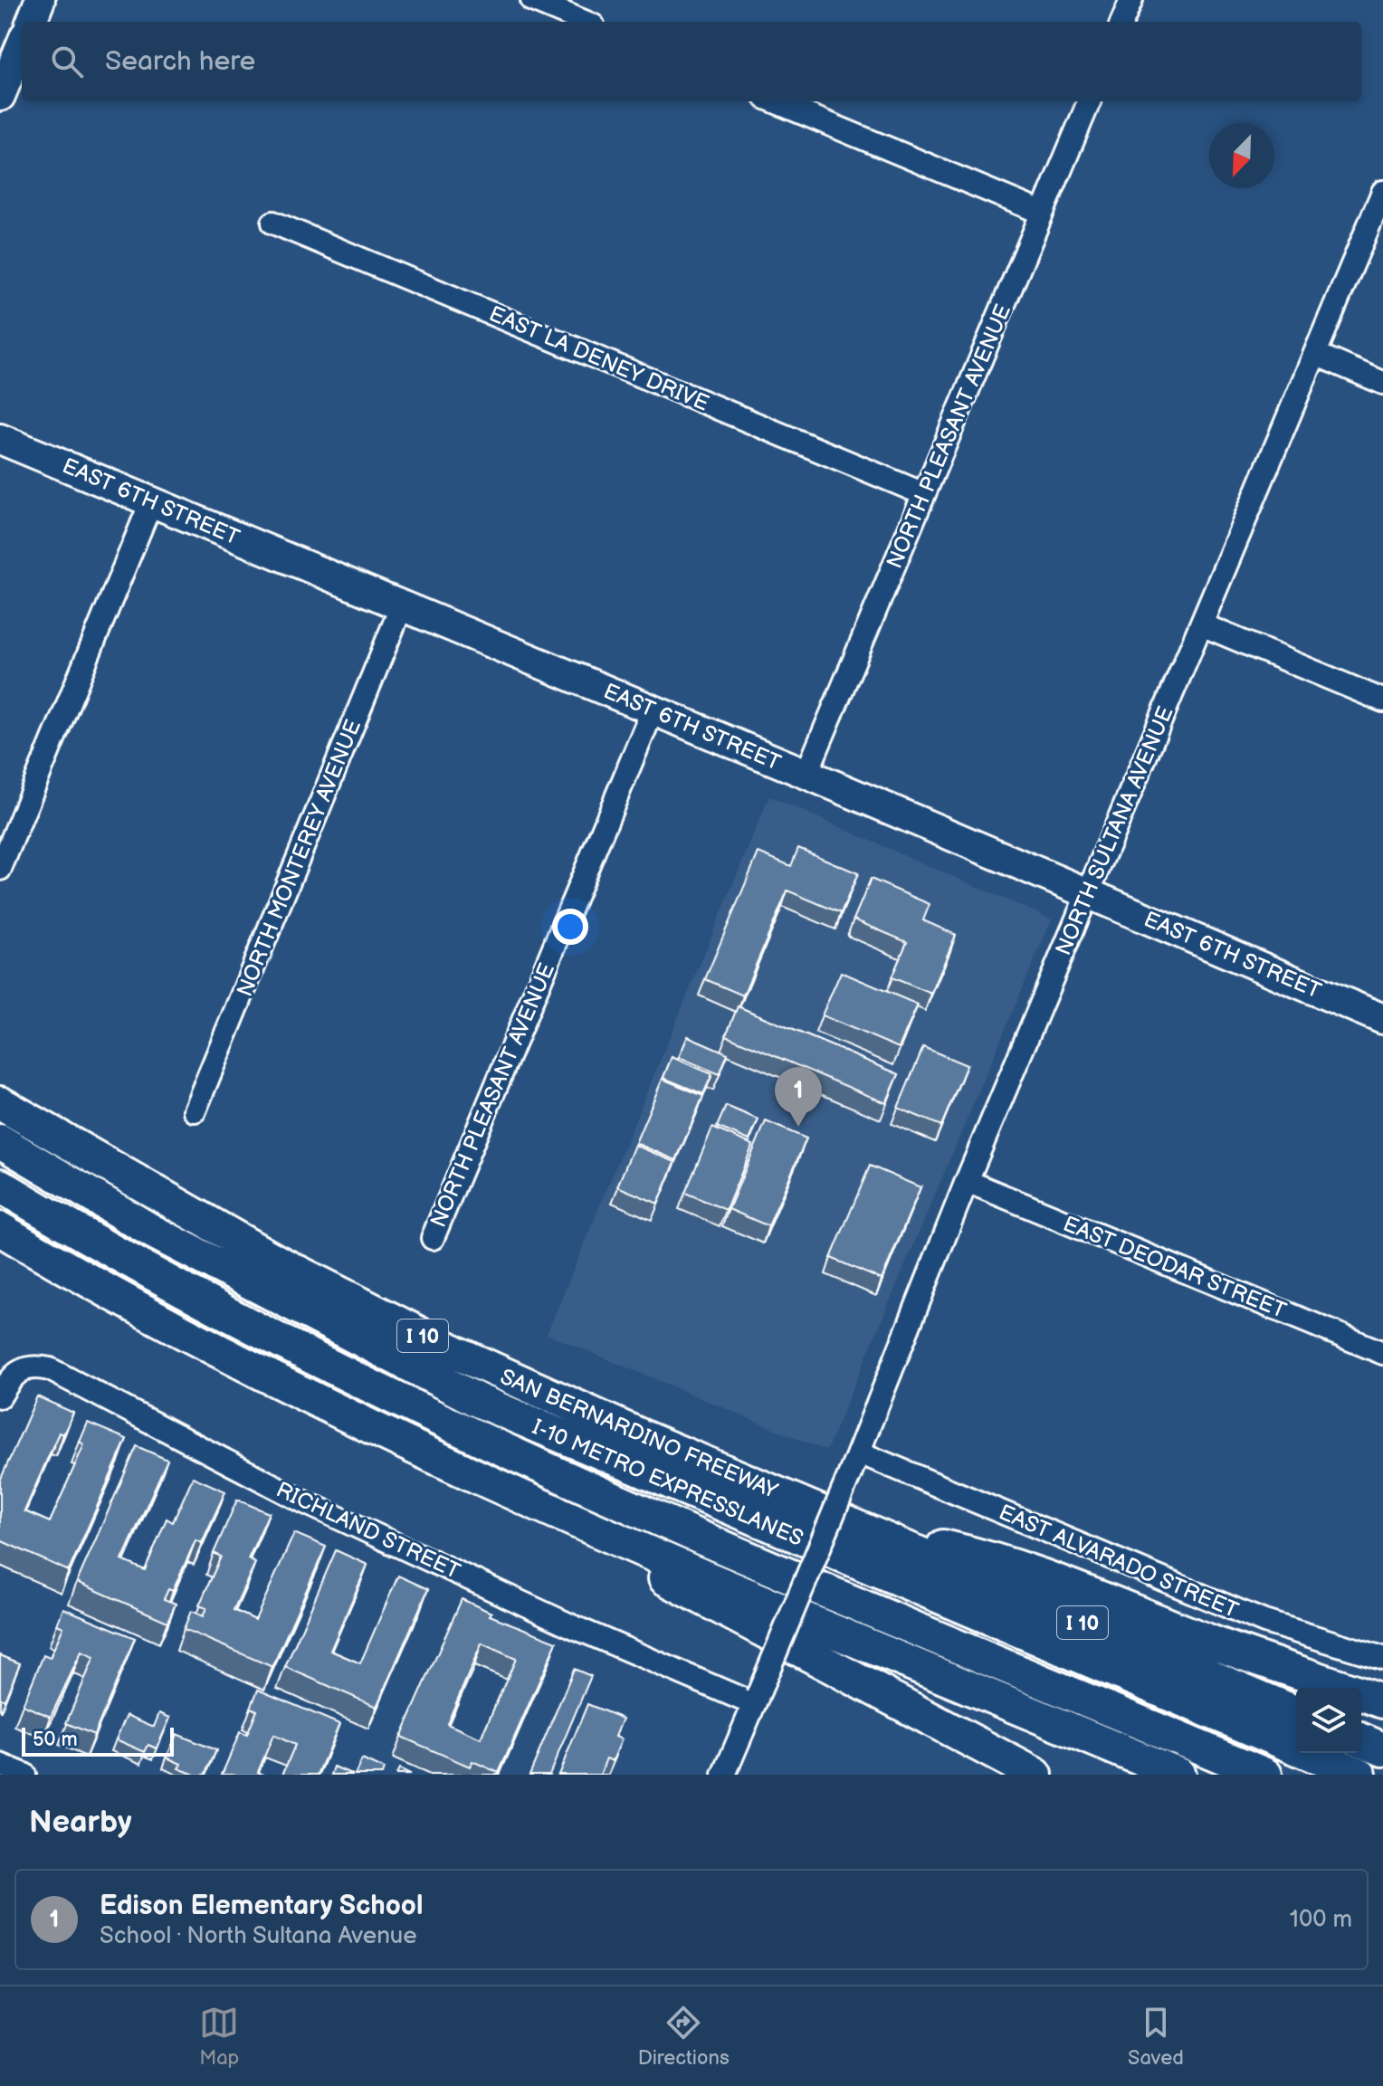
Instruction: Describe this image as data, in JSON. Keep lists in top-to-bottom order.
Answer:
{
  "streets": {
    "highway": ["I 10", "SAN BERNARDINO FREEWAY", "I-10 METRO EXPRESSLANES"],
    "main road": ["EAST 6TH STREET"],
    "street": [
      "EAST LA DENEY DRIVE",
      "NORTH PLEASANT AVENUE",
      "NORTH SULTANA AVENUE",
      "NORTH MONTEREY AVENUE",
      "EAST DEODAR STREET",
      "RICHLAND STREET",
      "EAST ALVARADO STREET"
    ]
  },
  "crossings": [
    ["EAST LA DENEY DRIVE", "NORTH PLEASANT AVENUE"],
    ["NORTH PLEASANT AVENUE", "EAST 6TH STREET"],
    ["EAST 6TH STREET", "NORTH SULTANA AVENUE"],
    ["EAST 6TH STREET", "NORTH MONTEREY AVENUE"],
    ["NORTH SULTANA AVENUE", "EAST DEODAR STREET"],
    ["NORTH SULTANA AVENUE", "RICHLAND STREET"],
    ["NORTH SULTANA AVENUE", "EAST ALVARADO STREET"]
  ],
  "scale_bar": "50 m",
  "north": "bottom left",
  "page": {
    "search": "Search here",
    "pins": "1",
    "scale": "50 m",
    "heading": "Nearby",
    "list": [
      {
        "mark": "1",
        "name": "Edison Elementary School",
        "note": "School · North Sultana Avenue",
        "value": "100 m"
      }
    ],
    "nav": ["Map", "Directions", "Saved"]
  }
}
